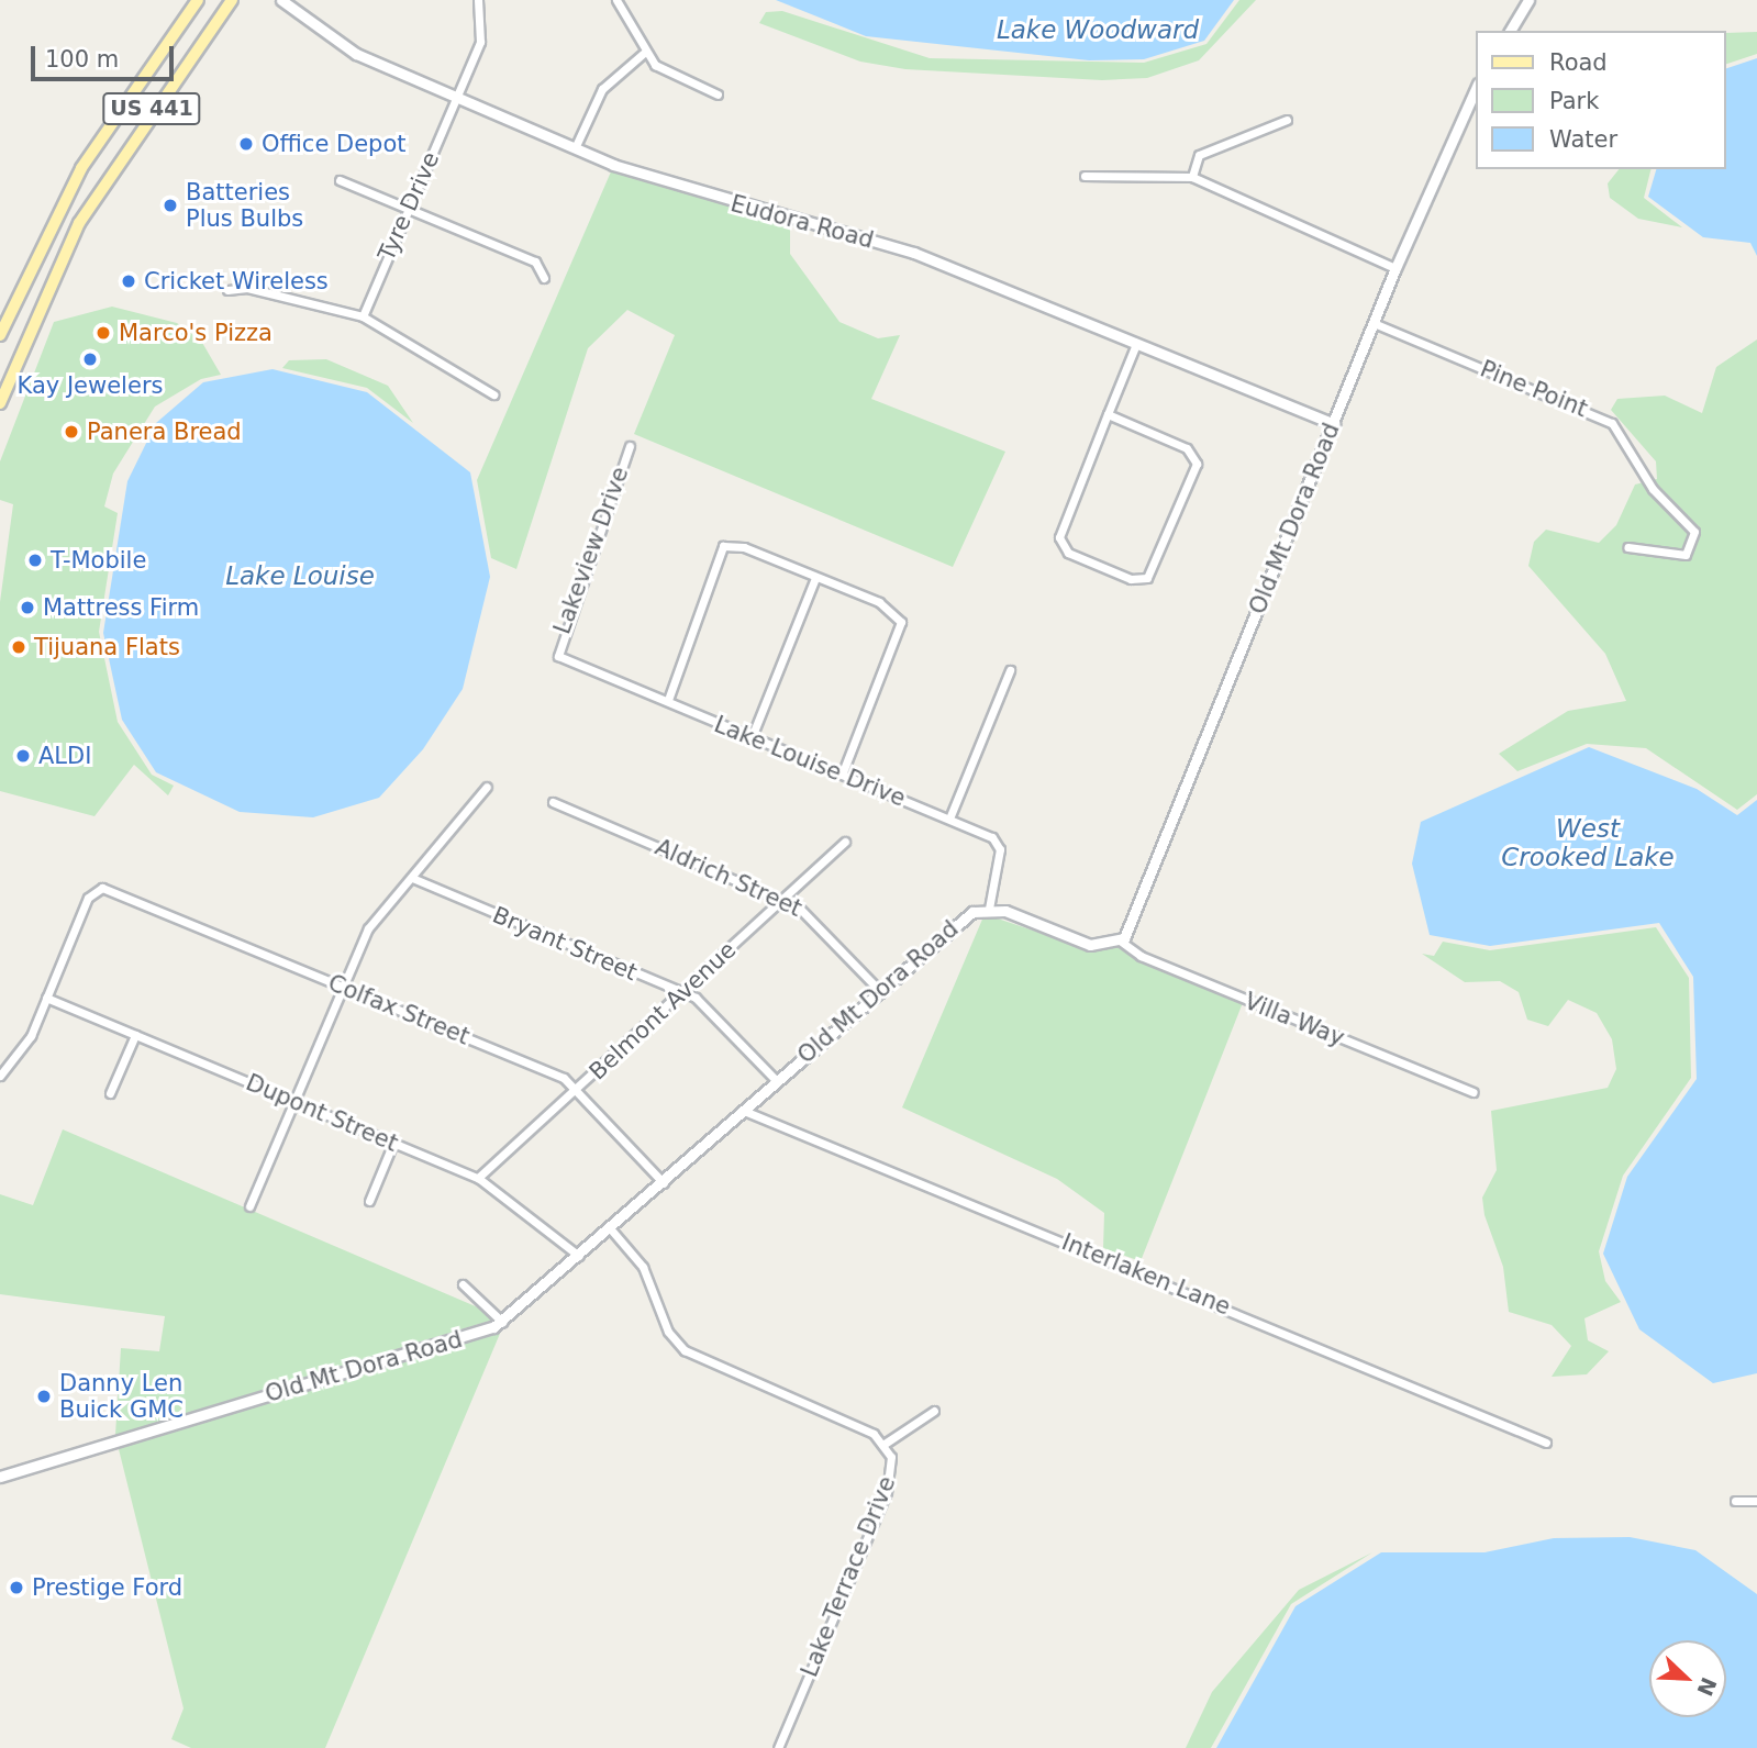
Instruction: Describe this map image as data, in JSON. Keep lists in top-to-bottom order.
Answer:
{
  "streets": {
    "main road": ["US 441"],
    "street": [
      "Tyre Drive",
      "Eudora Road",
      "Pine Point",
      "Old Mt Dora Road",
      "Lakeview Drive",
      "Lake Louise Drive",
      "Aldrich Street",
      "Bryant Street",
      "Colfax Street",
      "Belmont Avenue",
      "Villa Way",
      "Dupont Street",
      "Interlaken Lane",
      "Lake Terrace Drive"
    ]
  },
  "crossings": [
    ["Tyre Drive", "Eudora Road"],
    ["Eudora Road", "Old Mt Dora Road"],
    ["Pine Point", "Old Mt Dora Road"],
    ["Old Mt Dora Road", "Lake Louise Drive"],
    ["Old Mt Dora Road", "Aldrich Street"],
    ["Old Mt Dora Road", "Bryant Street"],
    ["Old Mt Dora Road", "Colfax Street"],
    ["Old Mt Dora Road", "Villa Way"],
    ["Old Mt Dora Road", "Dupont Street"],
    ["Old Mt Dora Road", "Interlaken Lane"],
    ["Old Mt Dora Road", "Lake Terrace Drive"],
    ["Lakeview Drive", "Lake Louise Drive"],
    ["Aldrich Street", "Belmont Avenue"],
    ["Bryant Street", "Belmont Avenue"],
    ["Colfax Street", "Belmont Avenue"],
    ["Colfax Street", "Dupont Street"],
    ["Belmont Avenue", "Dupont Street"]
  ],
  "water": ["Lake Woodward", "Lake Louise", "West Crooked Lake"],
  "places": [
    "Office Depot",
    "Batteries Plus Bulbs",
    "Cricket Wireless",
    "Marco's Pizza",
    "Kay Jewelers",
    "Panera Bread",
    "T-Mobile",
    "Mattress Firm",
    "Tijuana Flats",
    "ALDI",
    "Danny Len Buick GMC",
    "Prestige Ford"
  ],
  "legend": ["Road", "Park", "Water"],
  "scale_bar": "100 m",
  "north": "bottom right"
}
